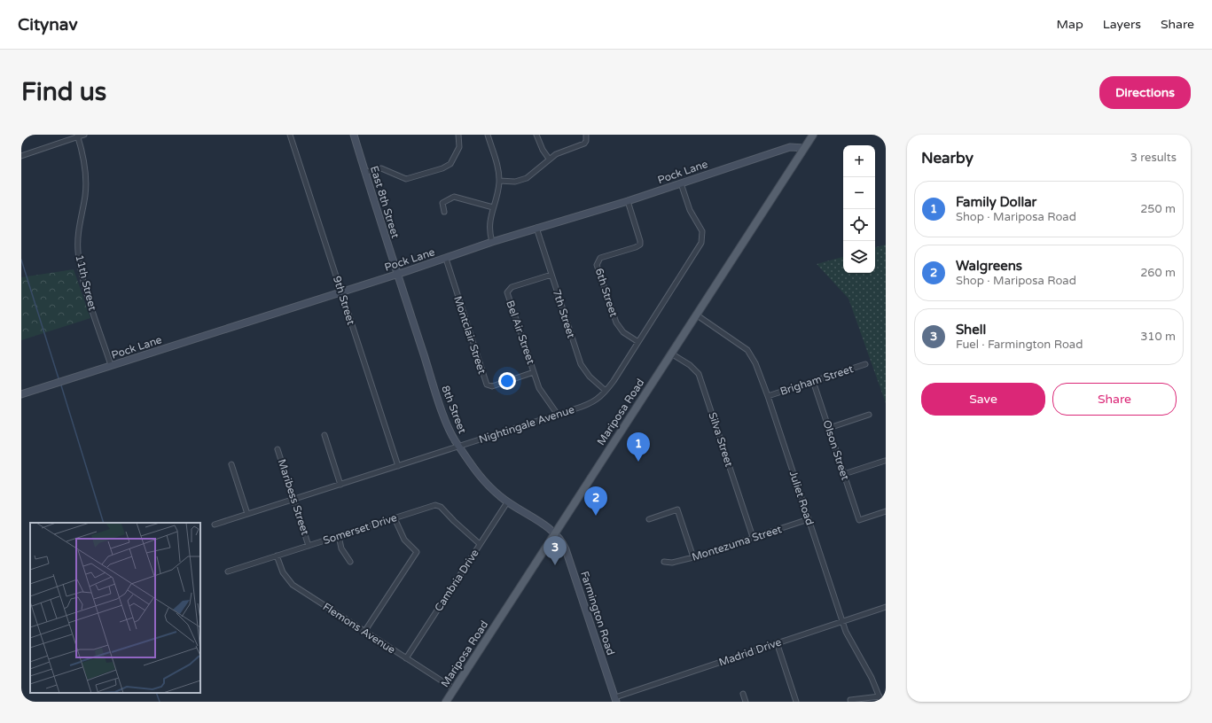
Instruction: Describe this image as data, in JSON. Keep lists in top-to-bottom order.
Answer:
{
  "streets": {
    "main road": ["Mariposa Road"],
    "street": [
      "Pock Lane",
      "East 8th Street",
      "11th Street",
      "6th Street",
      "9th Street",
      "7th Street",
      "Bel Air Street",
      "Montclair Street",
      "Brigham Street",
      "8th Street",
      "Nightingale Avenue",
      "Silva Street",
      "Olson Street",
      "Maribess Street",
      "Juliet Road",
      "Somerset Drive",
      "Montezuma Street",
      "Cambria Drive",
      "Farmington Road",
      "Flemons Avenue",
      "Madrid Drive"
    ]
  },
  "crossings": [
    ["Pock Lane", "East 8th Street"],
    ["Pock Lane", "11th Street"],
    ["Pock Lane", "6th Street"],
    ["Pock Lane", "9th Street"],
    ["Pock Lane", "7th Street"],
    ["Pock Lane", "Montclair Street"],
    ["Pock Lane", "8th Street"],
    ["Pock Lane", "Mariposa Road"],
    ["Pock Lane", "Nightingale Avenue"],
    ["East 8th Street", "8th Street"],
    ["6th Street", "Nightingale Avenue"],
    ["9th Street", "Nightingale Avenue"],
    ["7th Street", "Bel Air Street"],
    ["7th Street", "Nightingale Avenue"],
    ["Bel Air Street", "Montclair Street"],
    ["Bel Air Street", "Nightingale Avenue"],
    ["Brigham Street", "Olson Street"],
    ["Brigham Street", "Juliet Road"],
    ["8th Street", "Mariposa Road"],
    ["8th Street", "Nightingale Avenue"],
    ["8th Street", "Cambria Drive"],
    ["8th Street", "Farmington Road"],
    ["Mariposa Road", "Silva Street"],
    ["Mariposa Road", "Juliet Road"],
    ["Mariposa Road", "Farmington Road"],
    ["Mariposa Road", "Flemons Avenue"],
    ["Nightingale Avenue", "Maribess Street"],
    ["Silva Street", "Montezuma Street"],
    ["Maribess Street", "Somerset Drive"],
    ["Juliet Road", "Montezuma Street"],
    ["Juliet Road", "Madrid Drive"],
    ["Somerset Drive", "Cambria Drive"],
    ["Somerset Drive", "Flemons Avenue"],
    ["Cambria Drive", "Flemons Avenue"],
    ["Farmington Road", "Madrid Drive"]
  ],
  "page": {
    "header": "Citynav",
    "nav": ["Map", "Layers", "Share"],
    "buttons": [
      "Directions",
      ["Save", "Share"]
    ],
    "title": "Find us",
    "heading": ["Nearby", "3 results"],
    "map_buttons": ["+", "−"],
    "list": [
      {
        "mark": "1",
        "name": "Family Dollar",
        "note": "Shop · Mariposa Road",
        "value": "250 m"
      },
      {
        "mark": "2",
        "name": "Walgreens",
        "note": "Shop · Mariposa Road",
        "value": "260 m"
      },
      {
        "mark": "3",
        "name": "Shell",
        "note": "Fuel · Farmington Road",
        "value": "310 m"
      }
    ],
    "pins": ["1", "2", "3"]
  }
}
